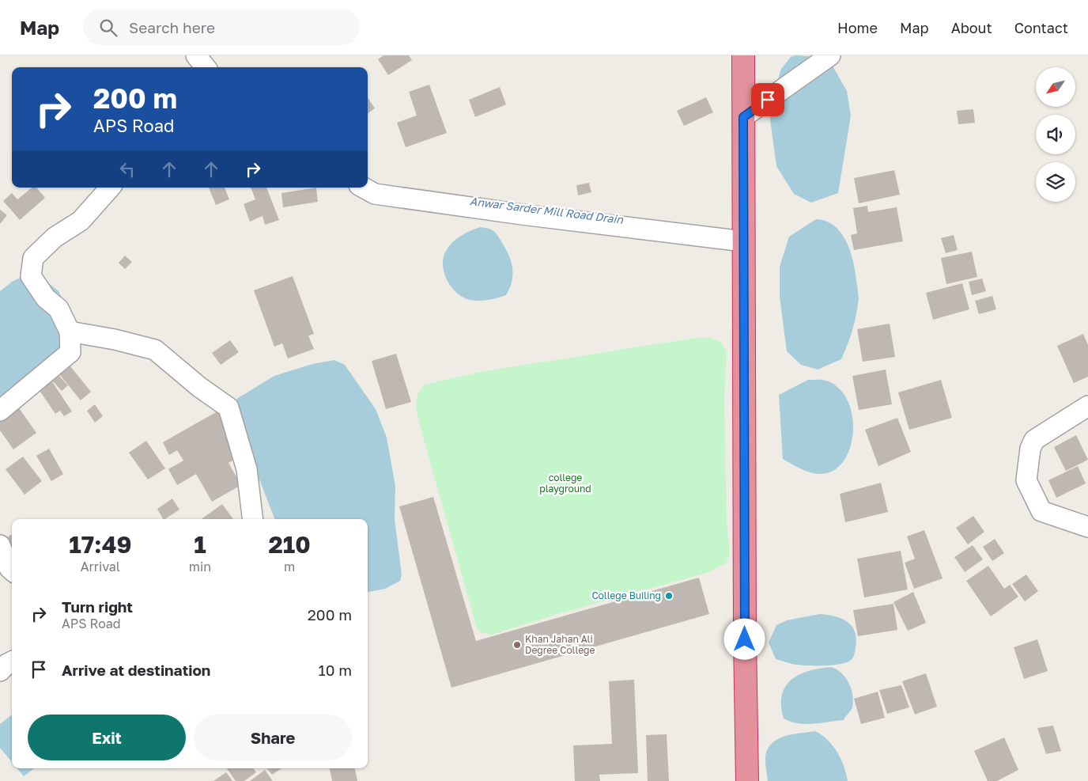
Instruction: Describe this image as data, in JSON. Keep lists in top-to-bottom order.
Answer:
{
  "water": ["Anwar Sarder Mill Road Drain"],
  "parks": ["college playground"],
  "places": ["College Builing", "Khan Jahan Ali Degree College"],
  "north": "bottom left",
  "page": {
    "header": "Map",
    "search": "Search here",
    "nav": [
      "Home",
      "Map",
      "About",
      "Contact"
    ],
    "turn": ["200 m", "APS Road"],
    "eta": [
      "17:49",
      "Arrival",
      "1",
      "min",
      "210",
      "m"
    ],
    "list": [
      {
        "name": "Turn right",
        "note": "APS Road",
        "value": "200 m"
      },
      {
        "name": "Arrive at destination",
        "value": "10 m"
      }
    ],
    "buttons": ["Exit", "Share"]
  }
}
